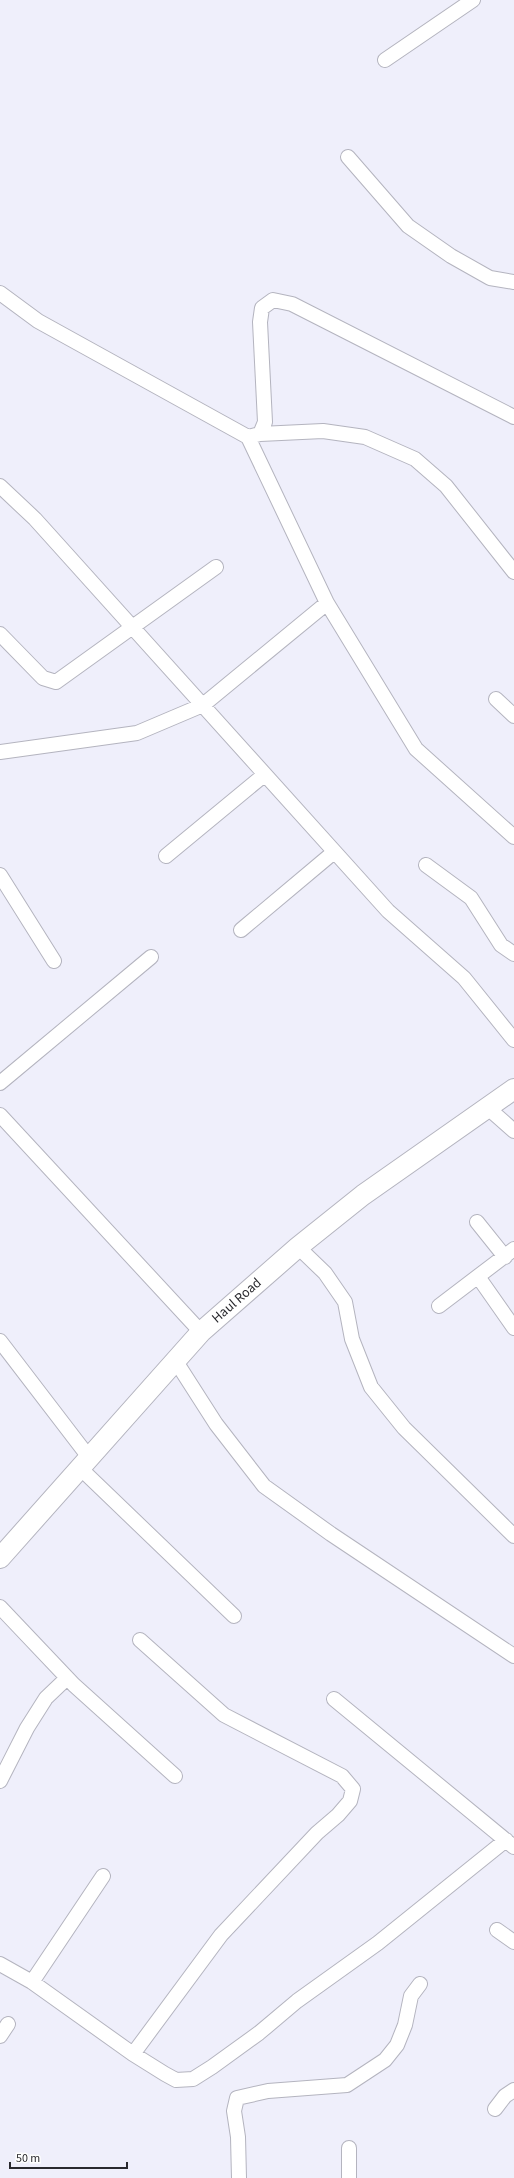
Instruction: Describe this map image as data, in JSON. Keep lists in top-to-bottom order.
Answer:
{
  "streets": {
    "main road": ["Haul Road"]
  },
  "scale_bar": "50 m"
}
